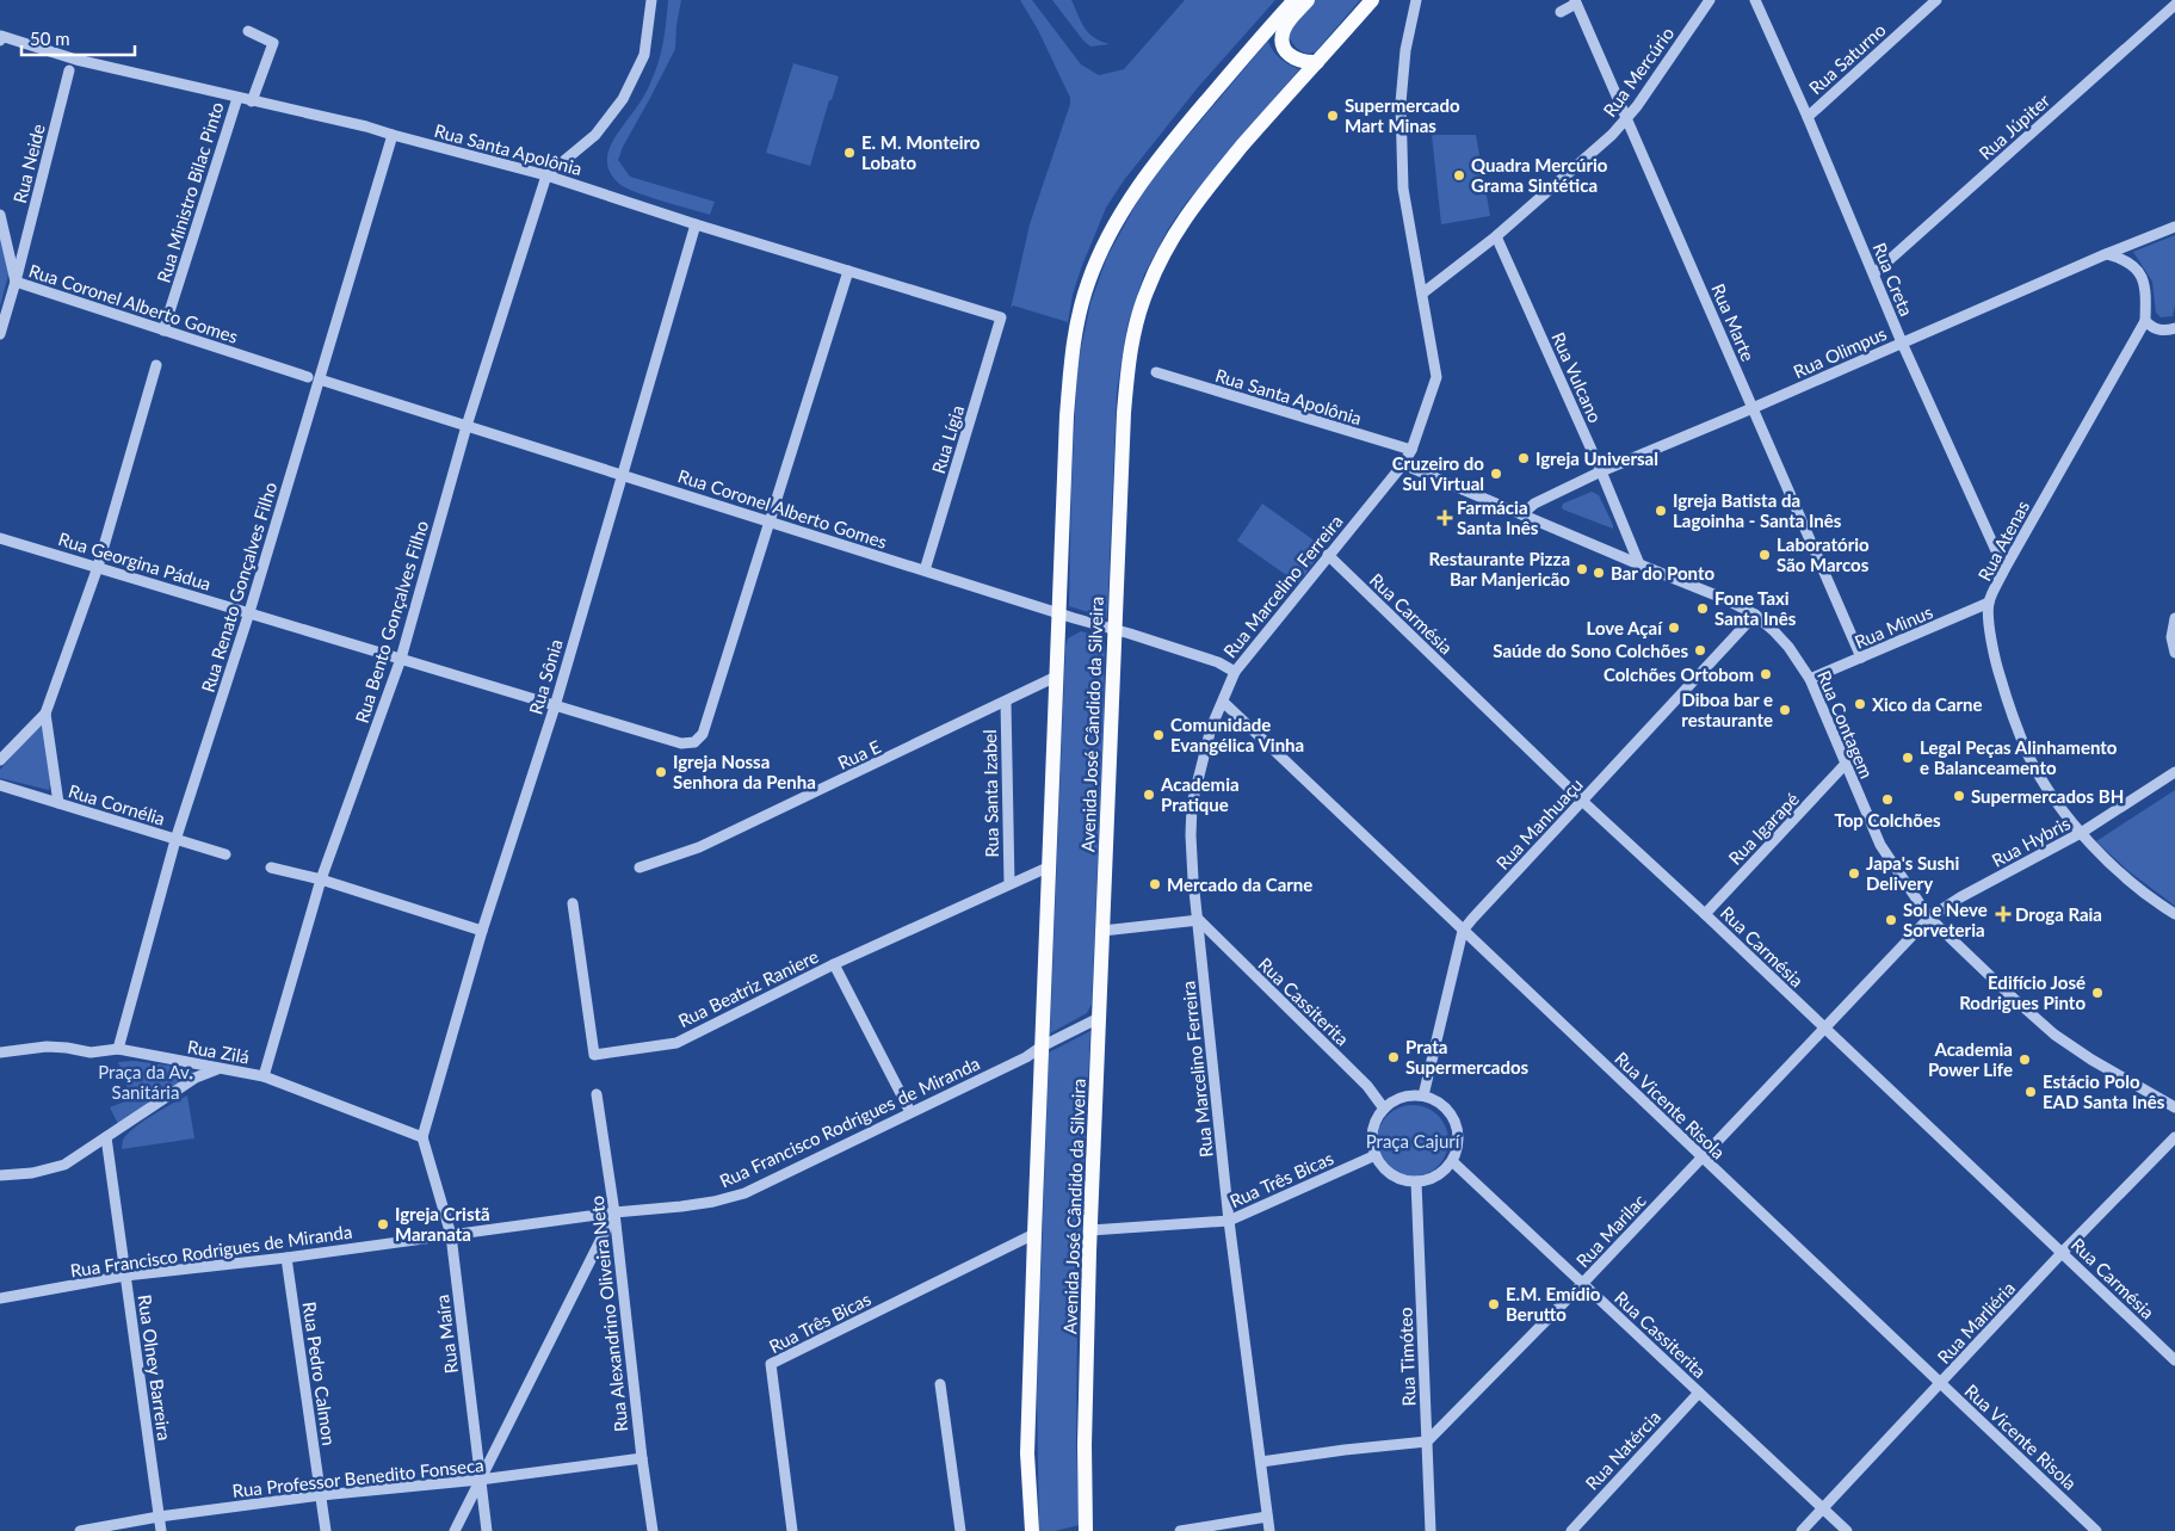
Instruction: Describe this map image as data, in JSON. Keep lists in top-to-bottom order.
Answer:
{
  "streets": {
    "main road": ["Avenida José Cândido da Silveira"],
    "street": [
      "Rua Saturno",
      "Rua Mercúrio",
      "Rua Júpiter",
      "Rua Santa Apolônia",
      "Rua Neide",
      "Rua Ministro Bilac Pinto",
      "Rua Creta",
      "Rua Coronel Alberto Gomes",
      "Rua Marte",
      "Rua Olimpus",
      "Rua Vulcano",
      "Rua Lígia",
      "Rua Atenas",
      "Rua Georgina Pádua",
      "Rua Marcelino Ferreira",
      "Rua Renato Gonçalves Filho",
      "Rua Carmésia",
      "Rua Bento Gonçalves Filho",
      "Rua Minus",
      "Rua Sônia",
      "Rua Contagem",
      "Rua E",
      "Rua Santa Izabel",
      "Rua Cornélia",
      "Rua Manhuaçu",
      "Rua Igarapé",
      "Rua Hybris",
      "Rua Beatriz Raniere",
      "Rua Cassiterita",
      "Rua Zilá",
      "Rua Vicente Risola",
      "Rua Francisco Rodrigues de Miranda",
      "Rua Três Bicas",
      "Rua Marilac",
      "Rua Alexandrino Oliveira Neto",
      "Rua Marliéria",
      "Rua Maíra",
      "Rua Timóteo",
      "Rua Olney Barreira",
      "Rua Pedro Calmon",
      "Rua Natércia",
      "Rua Professor Benedito Fonseca"
    ]
  },
  "crossings": [
    ["Rua Saturno", "Rua Creta"],
    ["Rua Mercúrio", "Rua Marte"],
    ["Rua Mercúrio", "Rua Vulcano"],
    ["Rua Mercúrio", "Rua Marcelino Ferreira"],
    ["Rua Júpiter", "Rua Creta"],
    ["Rua Santa Apolônia", "Rua Ministro Bilac Pinto"],
    ["Rua Santa Apolônia", "Rua Lígia"],
    ["Rua Santa Apolônia", "Rua Marcelino Ferreira"],
    ["Rua Santa Apolônia", "Rua Renato Gonçalves Filho"],
    ["Rua Santa Apolônia", "Rua Bento Gonçalves Filho"],
    ["Rua Santa Apolônia", "Rua Sônia"],
    ["Rua Neide", "Rua Coronel Alberto Gomes"],
    ["Rua Ministro Bilac Pinto", "Rua Coronel Alberto Gomes"],
    ["Rua Creta", "Rua Olimpus"],
    ["Rua Creta", "Rua Atenas"],
    ["Rua Coronel Alberto Gomes", "Rua Lígia"],
    ["Rua Coronel Alberto Gomes", "Rua Georgina Pádua"],
    ["Rua Coronel Alberto Gomes", "Rua Marcelino Ferreira"],
    ["Rua Coronel Alberto Gomes", "Rua Renato Gonçalves Filho"],
    ["Rua Coronel Alberto Gomes", "Rua Bento Gonçalves Filho"],
    ["Rua Coronel Alberto Gomes", "Rua Sônia"],
    ["Rua Coronel Alberto Gomes", "Avenida José Cândido da Silveira"],
    ["Rua Marte", "Rua Olimpus"],
    ["Rua Marte", "Rua Minus"],
    ["Rua Olimpus", "Rua Vulcano"],
    ["Rua Olimpus", "Rua Contagem"],
    ["Rua Vulcano", "Rua Contagem"],
    ["Rua Atenas", "Rua Minus"],
    ["Rua Atenas", "Rua Hybris"],
    ["Rua Georgina Pádua", "Rua Renato Gonçalves Filho"],
    ["Rua Georgina Pádua", "Rua Bento Gonçalves Filho"],
    ["Rua Georgina Pádua", "Rua Sônia"],
    ["Rua Marcelino Ferreira", "Rua Carmésia"],
    ["Rua Marcelino Ferreira", "Rua Contagem"],
    ["Rua Marcelino Ferreira", "Rua Cassiterita"],
    ["Rua Marcelino Ferreira", "Rua Vicente Risola"],
    ["Rua Marcelino Ferreira", "Rua Três Bicas"],
    ["Rua Renato Gonçalves Filho", "Rua Cornélia"],
    ["Rua Renato Gonçalves Filho", "Rua Zilá"],
    ["Rua Carmésia", "Rua Manhuaçu"],
    ["Rua Carmésia", "Rua Igarapé"],
    ["Rua Carmésia", "Rua Marilac"],
    ["Rua Carmésia", "Rua Marliéria"],
    ["Rua Bento Gonçalves Filho", "Rua Zilá"],
    ["Rua Minus", "Rua Contagem"],
    ["Rua Sônia", "Rua Zilá"],
    ["Rua Sônia", "Rua Maíra"],
    ["Avenida José Cândido da Silveira", "Rua E"],
    ["Avenida José Cândido da Silveira", "Rua Beatriz Raniere"],
    ["Avenida José Cândido da Silveira", "Rua Francisco Rodrigues de Miranda"],
    ["Avenida José Cândido da Silveira", "Rua Três Bicas"],
    ["Rua Contagem", "Rua Manhuaçu"],
    ["Rua Contagem", "Rua Igarapé"],
    ["Rua Contagem", "Rua Hybris"],
    ["Rua Contagem", "Rua Marilac"],
    ["Rua E", "Rua Santa Izabel"],
    ["Rua Santa Izabel", "Rua Beatriz Raniere"],
    ["Rua Manhuaçu", "Rua Cassiterita"],
    ["Rua Manhuaçu", "Rua Vicente Risola"],
    ["Rua Manhuaçu", "Rua Três Bicas"],
    ["Rua Manhuaçu", "Rua Timóteo"],
    ["Rua Hybris", "Rua Marilac"],
    ["Rua Cassiterita", "Rua Três Bicas"],
    ["Rua Cassiterita", "Rua Marilac"],
    ["Rua Cassiterita", "Rua Marliéria"],
    ["Rua Cassiterita", "Rua Timóteo"],
    ["Rua Cassiterita", "Rua Natércia"],
    ["Rua Zilá", "Rua Maíra"],
    ["Rua Vicente Risola", "Rua Marilac"],
    ["Rua Vicente Risola", "Rua Marliéria"],
    ["Rua Francisco Rodrigues de Miranda", "Rua Alexandrino Oliveira Neto"],
    ["Rua Francisco Rodrigues de Miranda", "Rua Maíra"],
    ["Rua Francisco Rodrigues de Miranda", "Rua Olney Barreira"],
    ["Rua Francisco Rodrigues de Miranda", "Rua Pedro Calmon"],
    ["Rua Três Bicas", "Rua Timóteo"],
    ["Rua Marilac", "Rua Timóteo"],
    ["Rua Alexandrino Oliveira Neto", "Rua Professor Benedito Fonseca"],
    ["Rua Maíra", "Rua Professor Benedito Fonseca"],
    ["Rua Olney Barreira", "Rua Professor Benedito Fonseca"],
    ["Rua Pedro Calmon", "Rua Professor Benedito Fonseca"]
  ],
  "parks": ["Praça da Av. Sanitária", "Praça Cajurí"],
  "places": {
    "other": [
      "Supermercado Mart Minas",
      "E. M. Monteiro Lobato",
      "Quadra Mercúrio Grama Sintética",
      "Igreja Universal",
      "Cruzeiro do Sul Virtual",
      "Igreja Batista da Lagoinha - Santa Inês",
      "Laboratório São Marcos",
      "Restaurante Pizza Bar Manjericão",
      "Bar do Ponto",
      "Fone Taxi Santa Inês",
      "Love Açaí",
      "Saúde do Sono Colchões",
      "Colchões Ortobom",
      "Xico da Carne",
      "Diboa bar e restaurante",
      "Comunidade Evangélica Vinha",
      "Legal Peças Alinhamento e Balanceamento",
      "Igreja Nossa Senhora da Penha",
      "Academia Pratique",
      "Supermercados BH",
      "Top Colchões",
      "Japa's Sushi Delivery",
      "Mercado da Carne",
      "Sol e Neve Sorveteria",
      "Edifício José Rodrigues Pinto",
      "Prata Supermercados",
      "Academia Power Life",
      "Estácio Polo EAD Santa Inês",
      "Igreja Cristã Maranata",
      "E.M. Emídio Berutto"
    ],
    "health": ["Farmácia Santa Inês", "Droga Raia"]
  },
  "scale_bar": "50 m"
}
